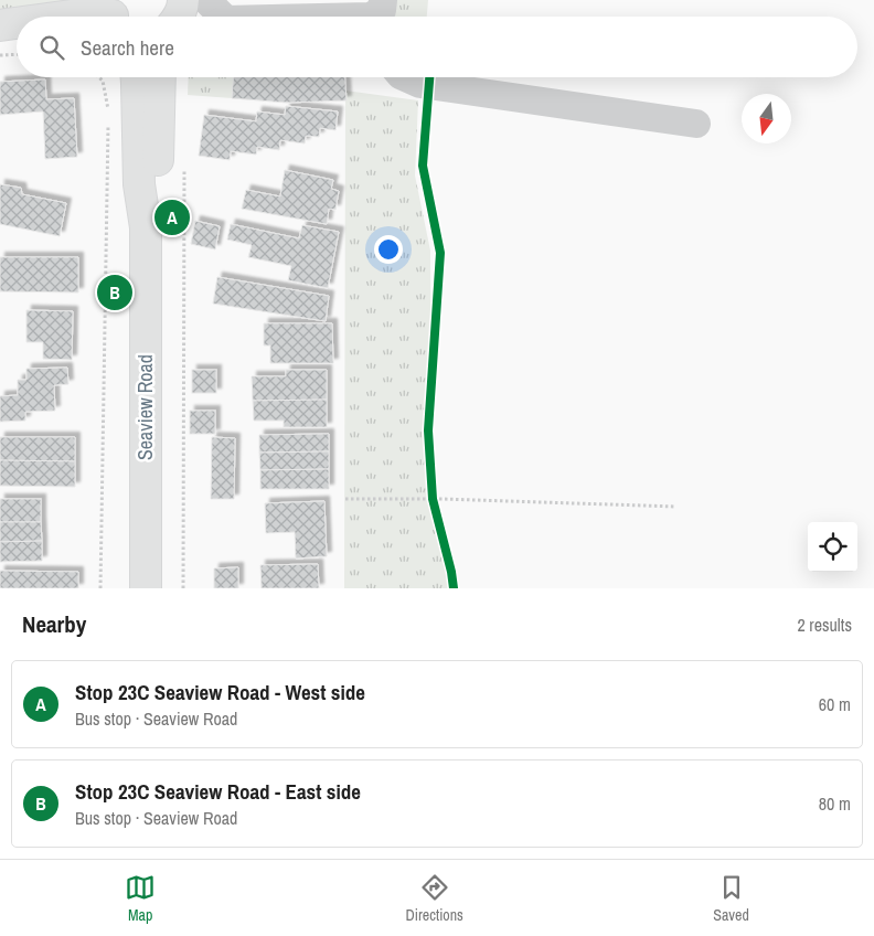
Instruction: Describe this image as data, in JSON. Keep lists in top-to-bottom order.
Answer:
{
  "streets": {
    "main road": ["Seaview Road"]
  },
  "north": "bottom",
  "page": {
    "search": "Search here",
    "pins": ["A", "B"],
    "heading": ["Nearby", "2 results"],
    "list": [
      {
        "mark": "A",
        "name": "Stop 23C Seaview Road - West side",
        "note": "Bus stop · Seaview Road",
        "value": "60 m"
      },
      {
        "mark": "B",
        "name": "Stop 23C Seaview Road - East side",
        "note": "Bus stop · Seaview Road",
        "value": "80 m"
      }
    ],
    "nav": ["Map", "Directions", "Saved"]
  }
}
